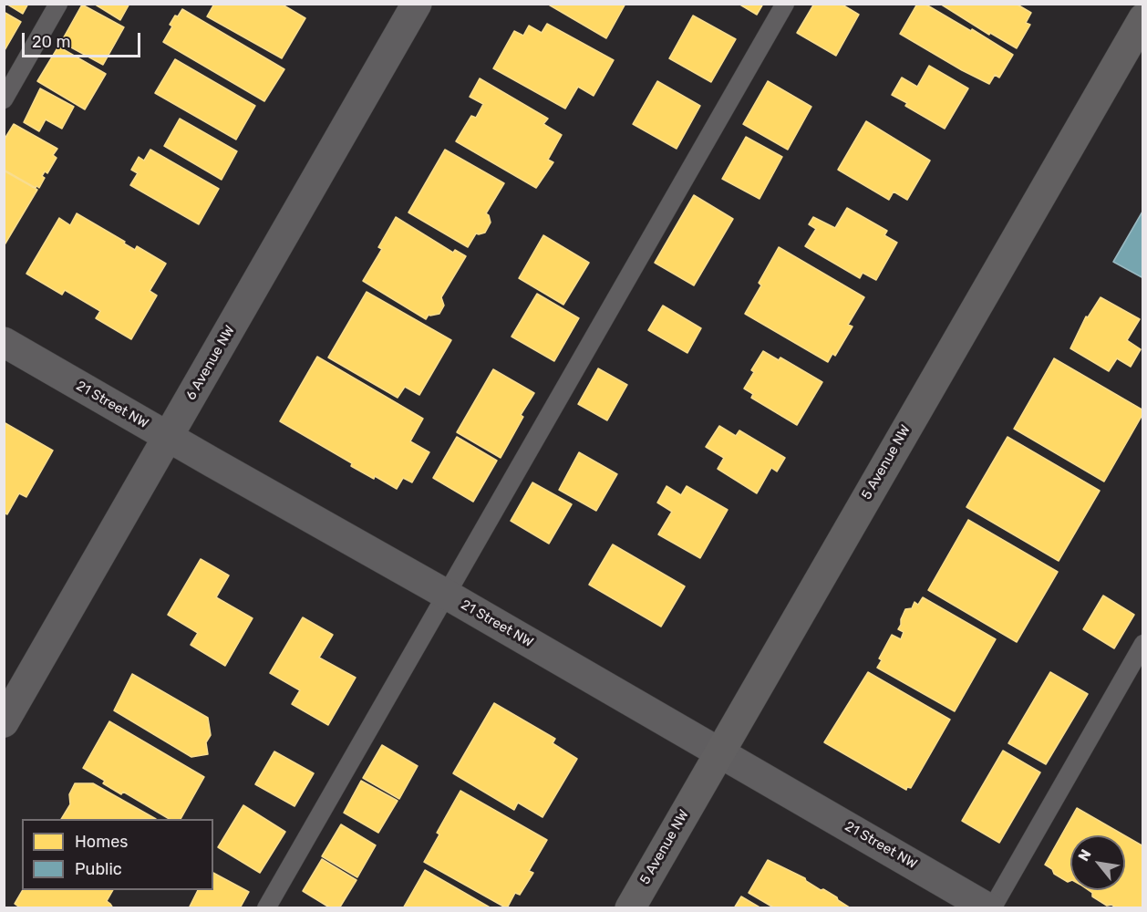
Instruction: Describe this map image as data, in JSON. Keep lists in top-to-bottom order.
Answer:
{
  "streets": {
    "street": ["6 Avenue NW", "21 Street NW", "5 Avenue NW"]
  },
  "crossings": [
    ["6 Avenue NW", "21 Street NW"],
    ["21 Street NW", "5 Avenue NW"]
  ],
  "legend": ["Homes", "Public"],
  "scale_bar": "20 m",
  "north": "top left"
}
